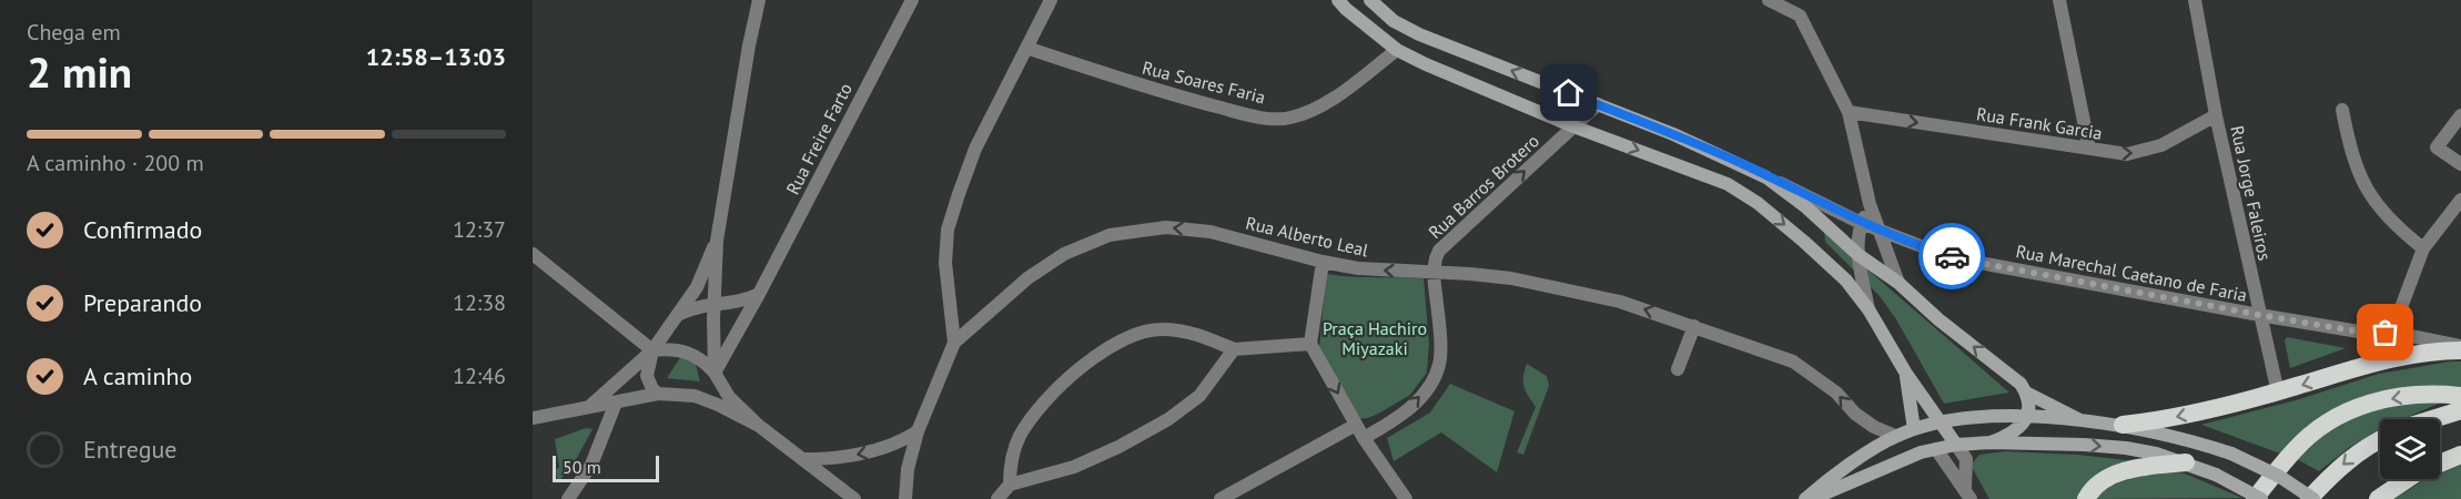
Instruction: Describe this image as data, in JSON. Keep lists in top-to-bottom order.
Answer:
{
  "streets": {
    "street": [
      "Rua Soares Faria",
      "Rua Frank Garcia",
      "Rua Freire Farto",
      "Rua Barros Brotero",
      "Rua Jorge Faleiros",
      "Rua Alberto Leal",
      "Rua Marechal Caetano de Faria"
    ]
  },
  "crossings": [
    ["Rua Frank Garcia", "Rua Jorge Faleiros"],
    ["Rua Barros Brotero", "Rua Alberto Leal"],
    ["Rua Jorge Faleiros", "Rua Marechal Caetano de Faria"]
  ],
  "one_way": ["Rua Frank Garcia", "Rua Barros Brotero", "Rua Alberto Leal"],
  "parks": ["Praça Hachiro Miyazaki"],
  "scale_bar": "50 m",
  "page": {
    "heading": ["2 min", "Chega em", "12:58–13:03"],
    "bar": "A caminho · 200 m",
    "list": [
      ["Confirmado", "12:37"],
      ["Preparando", "12:38"],
      ["A caminho", "12:46"],
      "Entregue"
    ],
    "scale": "50 m"
  }
}
